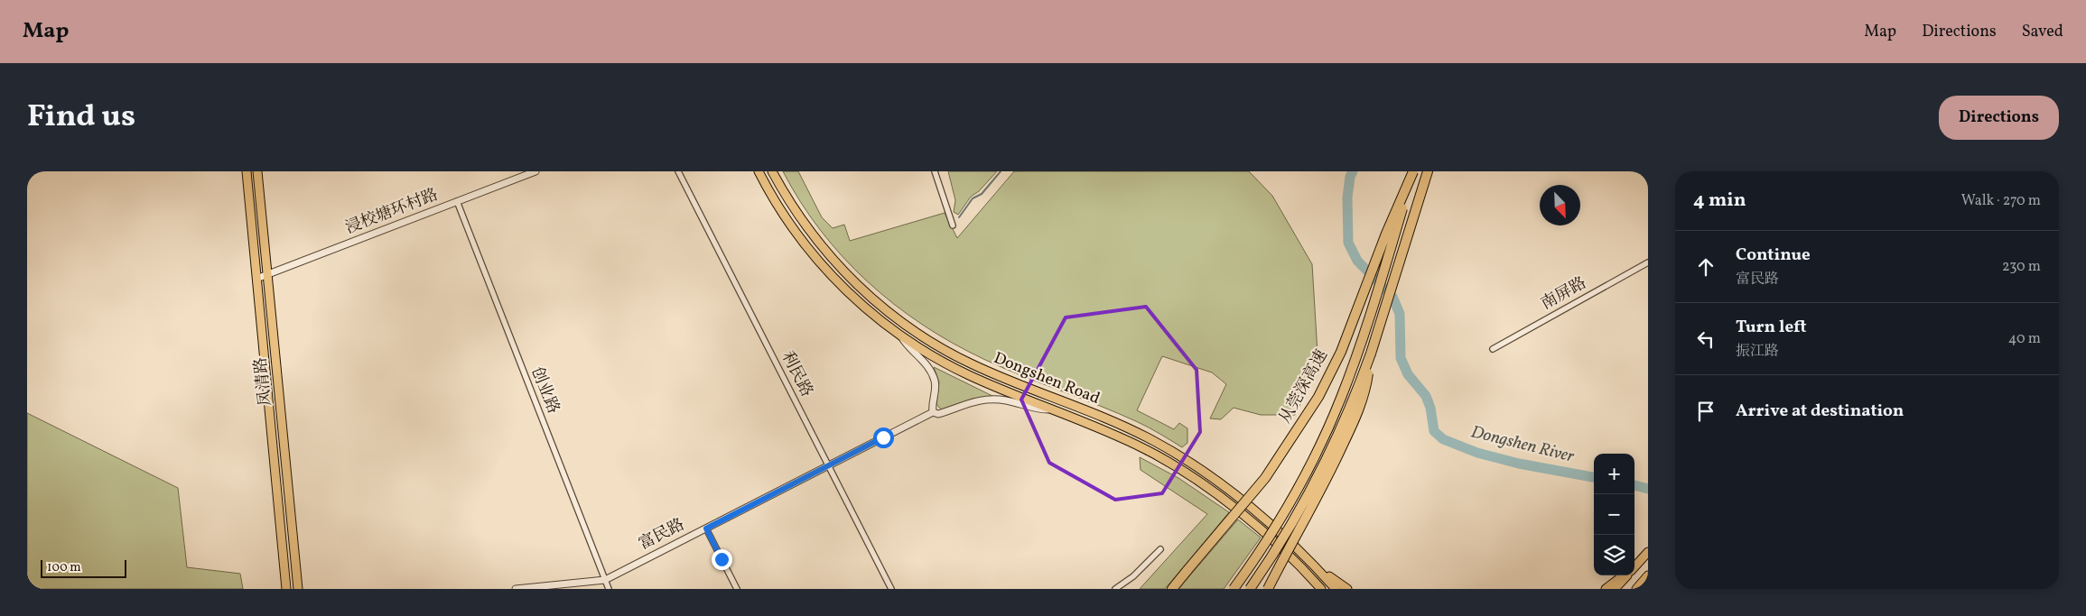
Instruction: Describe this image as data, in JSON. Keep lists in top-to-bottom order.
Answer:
{
  "streets": {
    "highway": ["从莞深高速"],
    "main road": ["Dongshen Road", "凤清路"],
    "street": [
      "浸校塘环村路",
      "南屏路",
      "利民路",
      "创业路",
      "富民路"
    ]
  },
  "crossings": [
    ["浸校塘环村路", "凤清路"],
    ["浸校塘环村路", "创业路"],
    ["利民路", "富民路"],
    ["Dongshen Road", "富民路"],
    ["创业路", "富民路"]
  ],
  "water": ["Dongshen River"],
  "scale_bar": "100 m",
  "north": "bottom right",
  "page": {
    "header": "Map",
    "nav": ["Map", "Directions", "Saved"],
    "title": "Find us",
    "buttons": "Directions",
    "heading": ["4 min", "Walk · 270 m"],
    "list": [
      ["Continue", "富民路", "230 m"],
      ["Turn left", "振江路", "40 m"],
      "Arrive at destination"
    ],
    "map_buttons": ["+", "−"],
    "scale": "100 m"
  }
}
